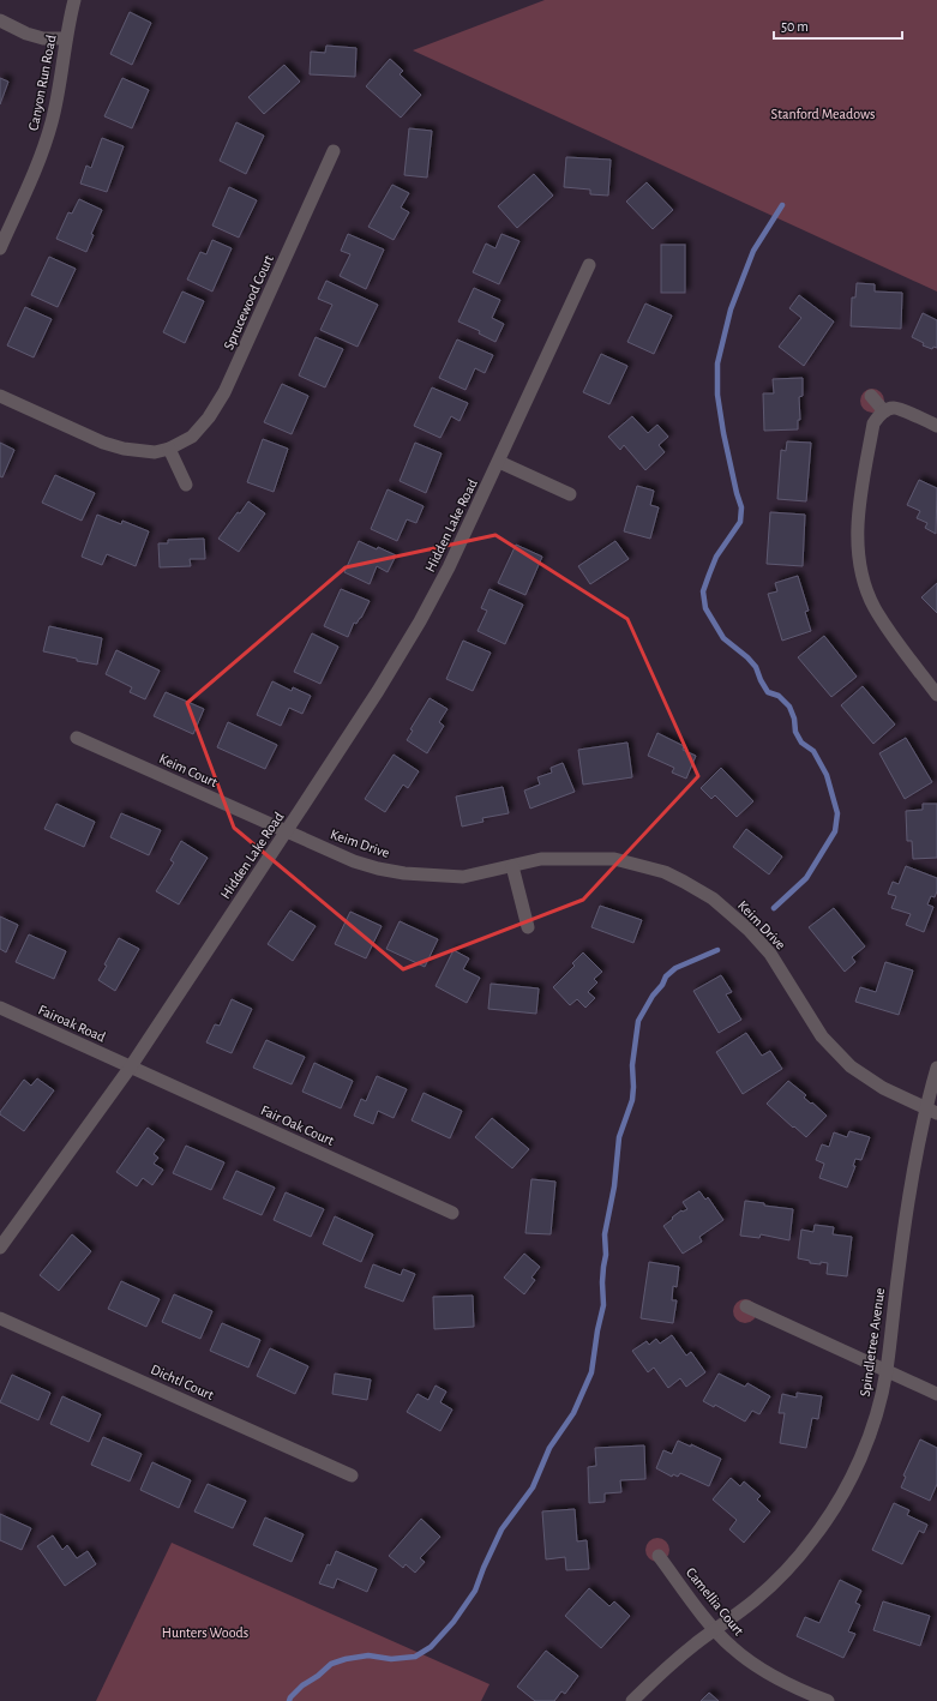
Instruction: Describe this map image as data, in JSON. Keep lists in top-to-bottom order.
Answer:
{
  "streets": {
    "street": [
      "Canyon Run Road",
      "Sprucewood Court",
      "Hidden Lake Road",
      "Keim Court",
      "Keim Drive",
      "Fairoak Road",
      "Fair Oak Court",
      "Spindletree Avenue",
      "Dichtl Court",
      "Camellia Court"
    ]
  },
  "crossings": [
    ["Hidden Lake Road", "Keim Court"],
    ["Hidden Lake Road", "Keim Drive"],
    ["Hidden Lake Road", "Fairoak Road"],
    ["Hidden Lake Road", "Fair Oak Court"],
    ["Keim Court", "Keim Drive"],
    ["Keim Drive", "Spindletree Avenue"],
    ["Fairoak Road", "Fair Oak Court"],
    ["Spindletree Avenue", "Camellia Court"]
  ],
  "parks": ["Stanford Meadows", "Hunters Woods"],
  "scale_bar": "50 m"
}
